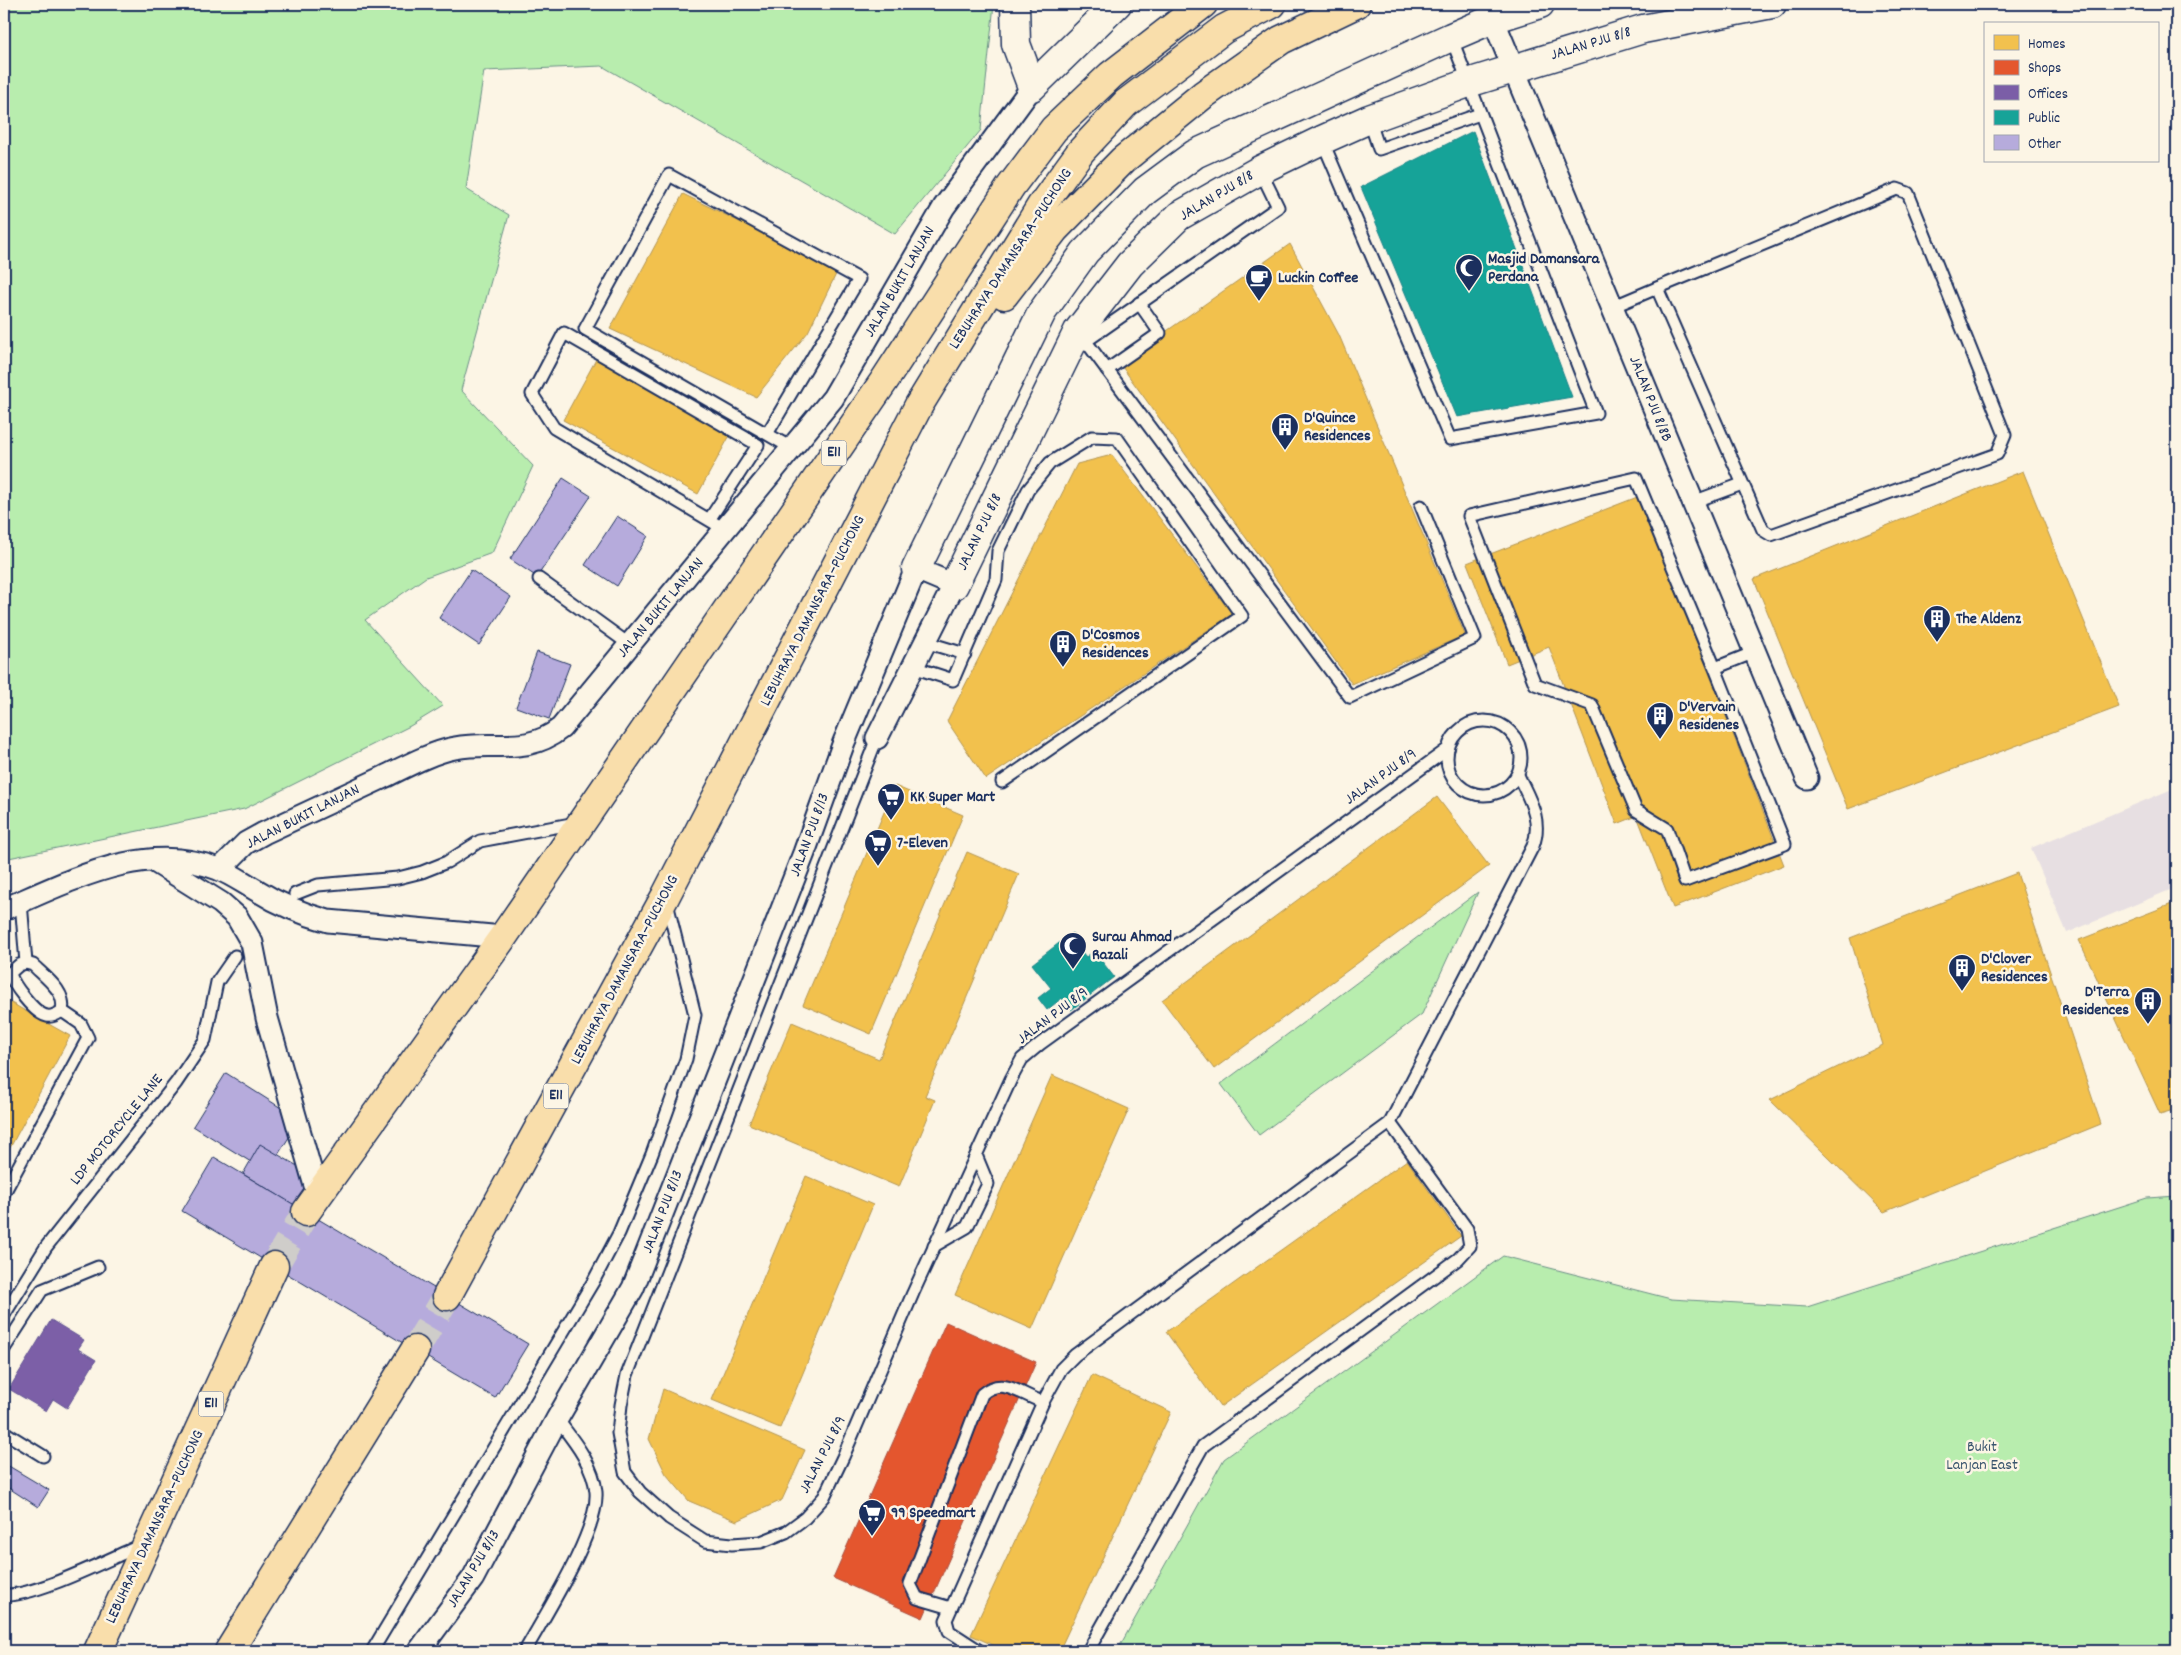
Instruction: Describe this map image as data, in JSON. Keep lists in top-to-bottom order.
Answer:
{
  "streets": {
    "highway": ["LEBUHRAYA DAMANSARA–PUCHONG", "E11"],
    "street": [
      "JALAN PJU 8/8",
      "JALAN BUKIT LANJAN",
      "JALAN PJU 8/8B",
      "JALAN PJU 8/13"
    ],
    "lane": ["JALAN PJU 8/9", "LDP MOTORCYCLE LANE"]
  },
  "crossings": [
    ["JALAN PJU 8/8", "JALAN PJU 8/8B"],
    ["JALAN PJU 8/8", "JALAN PJU 8/9"]
  ],
  "parks": ["Bukit Lanjan East"],
  "places": {
    "mosque": ["Masjid Damansara Perdana", "Surau Ahmad Razali"],
    "cafe": ["Luckin Coffee"],
    "building": [
      "D'Quince Residences",
      "The Aldenz",
      "D'Cosmos Residences",
      "D'Vervain Residenes",
      "D'Clover Residences",
      "D'Terra Residences"
    ],
    "supermarket": ["KK Super Mart", "7-Eleven", "99 Speedmart"]
  },
  "legend": [
    "Homes",
    "Shops",
    "Offices",
    "Public",
    "Other"
  ]
}
